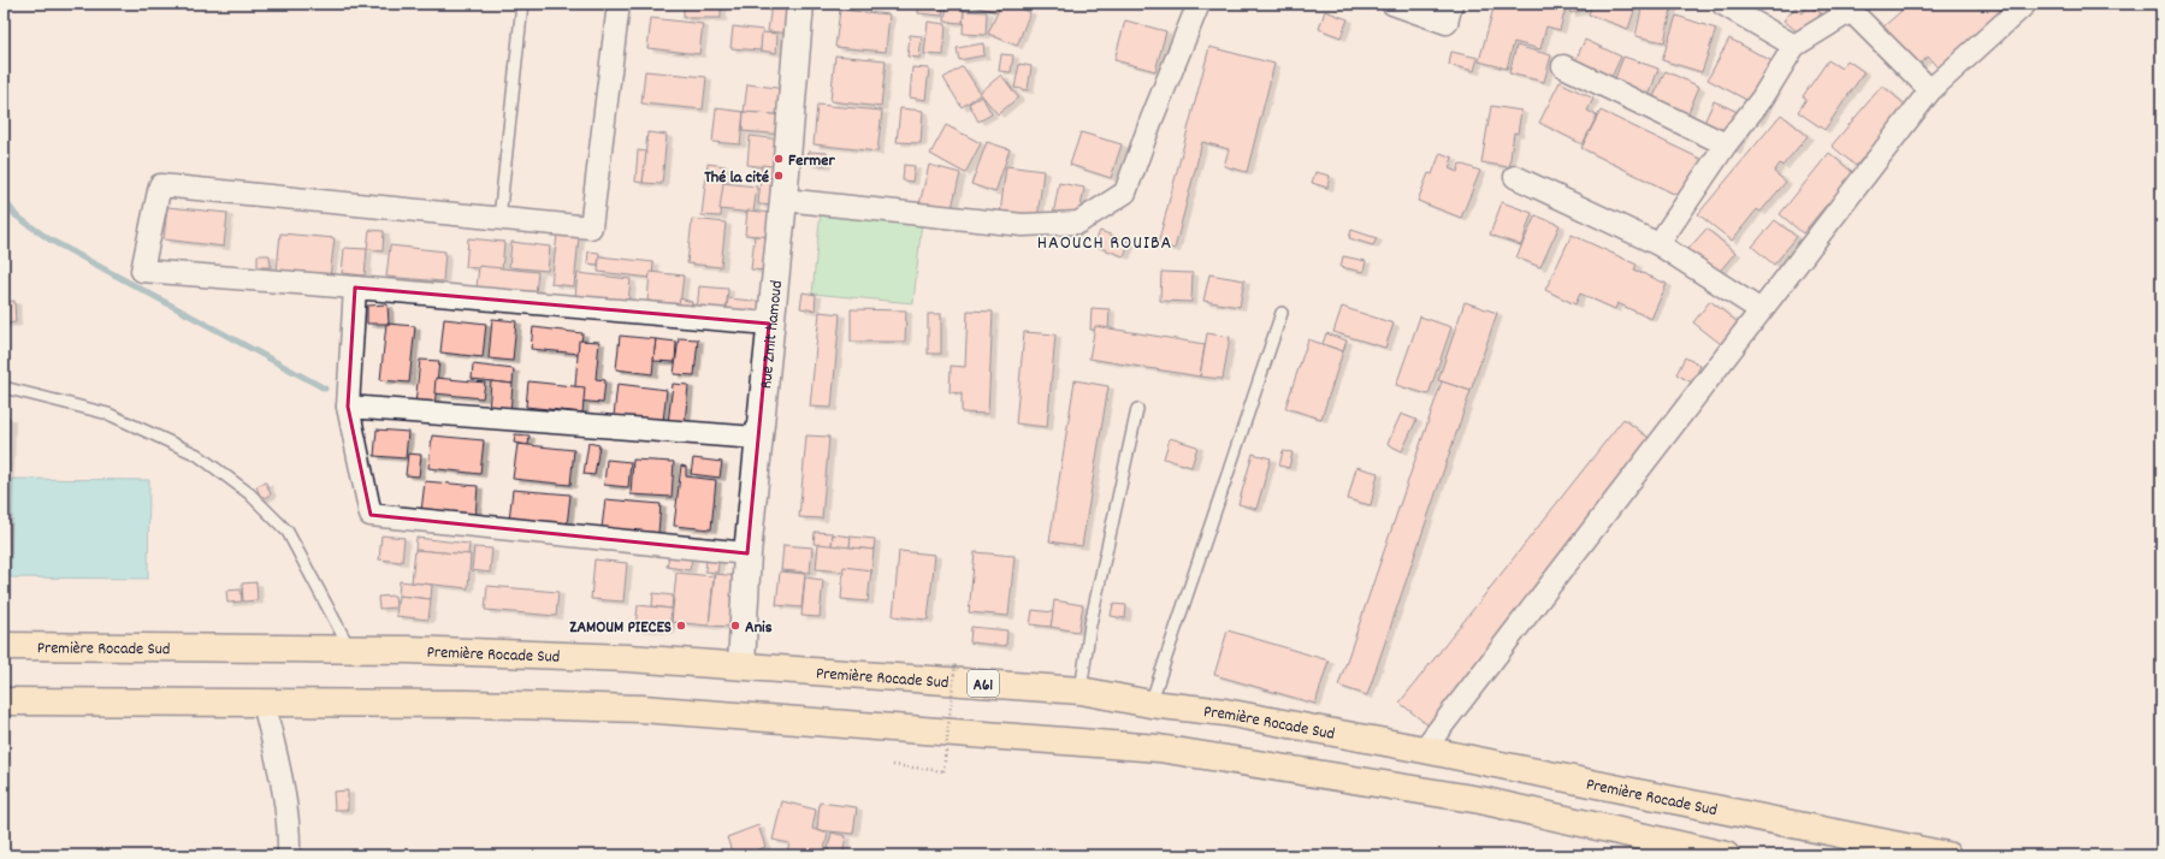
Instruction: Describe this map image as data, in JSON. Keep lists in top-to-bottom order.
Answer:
{
  "streets": {
    "highway": ["Première Rocade Sud", "A61"],
    "street": ["Rue Zmit hamoud"]
  },
  "crossings": [
    ["Rue Zmit hamoud", "Première Rocade Sud"]
  ],
  "districts": ["HAOUCH ROUIBA"],
  "places": [
    "Fermer",
    "Thé la cité",
    "ZAMOUM PIECES",
    "Anis"
  ]
}
